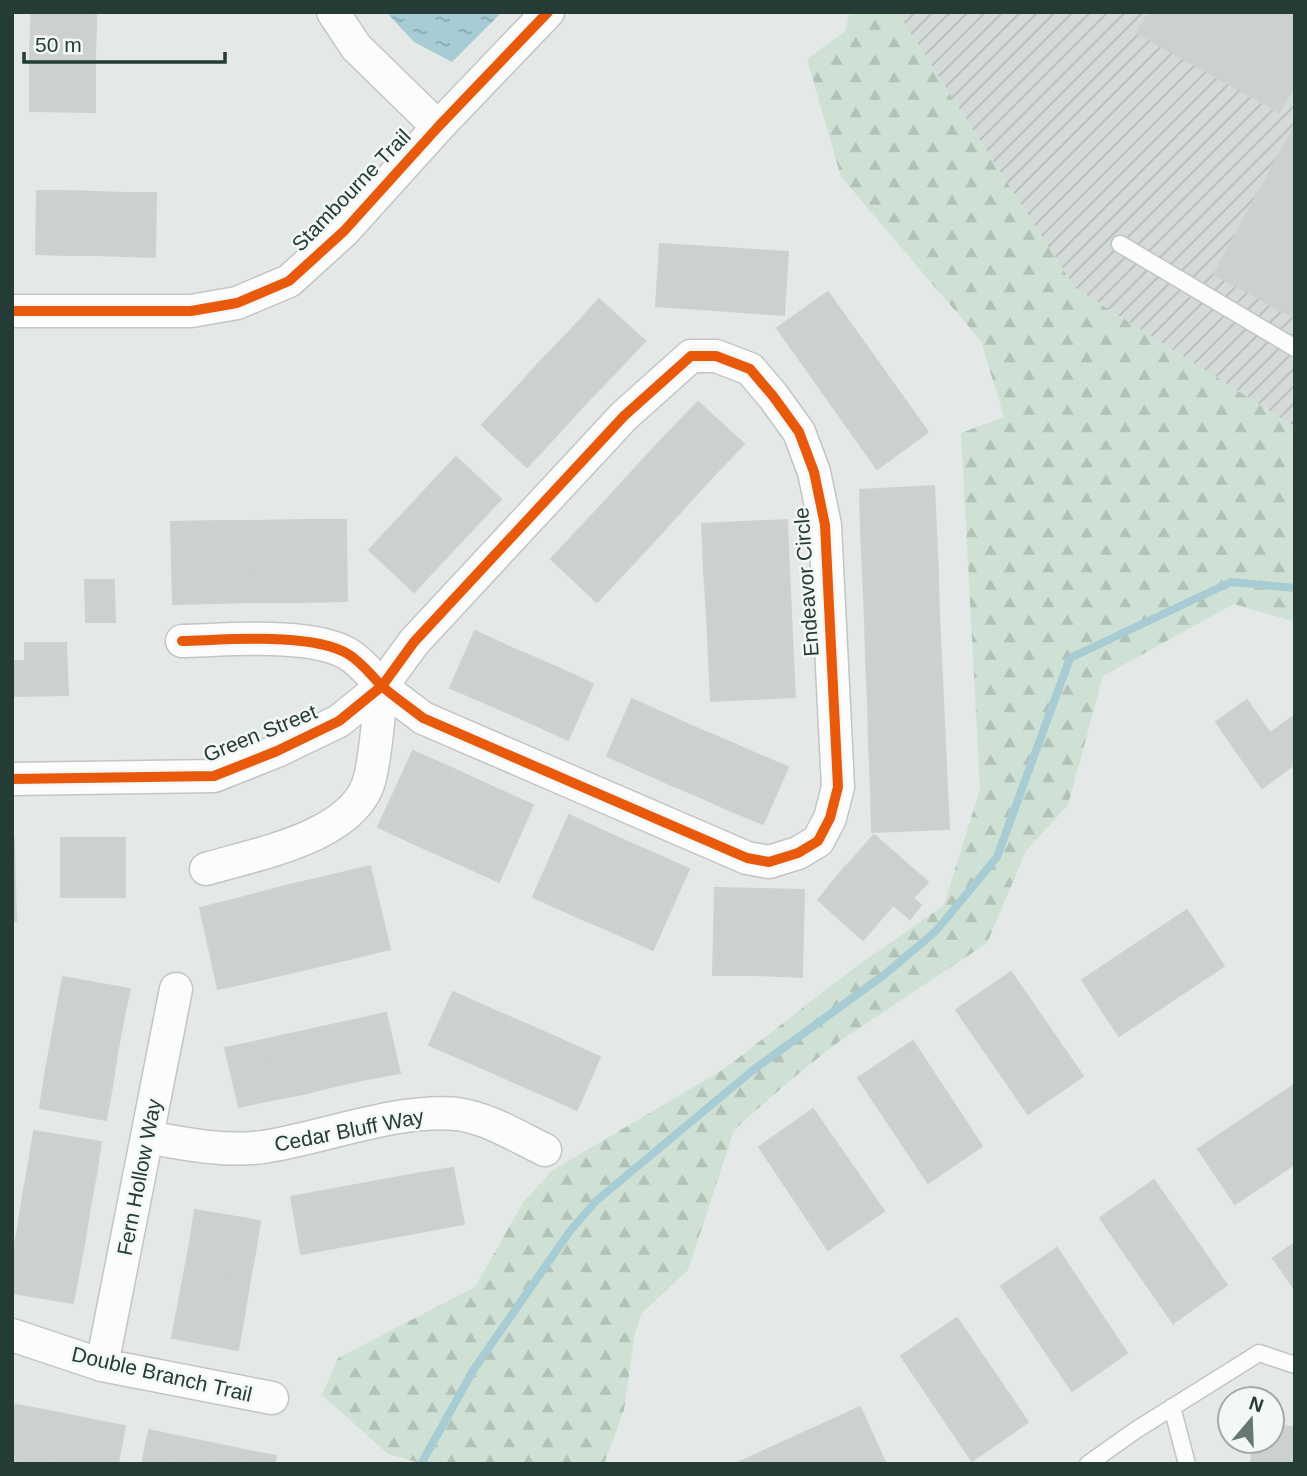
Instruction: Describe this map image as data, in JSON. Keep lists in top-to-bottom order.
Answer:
{
  "streets": {
    "street": [
      "Stambourne Trail",
      "Endeavor Circle",
      "Green Street",
      "Cedar Bluff Way",
      "Fern Hollow Way",
      "Double Branch Trail"
    ]
  },
  "crossings": [
    ["Endeavor Circle", "Green Street"],
    ["Cedar Bluff Way", "Fern Hollow Way"],
    ["Fern Hollow Way", "Double Branch Trail"]
  ],
  "scale_bar": "50 m",
  "north": "top"
}
